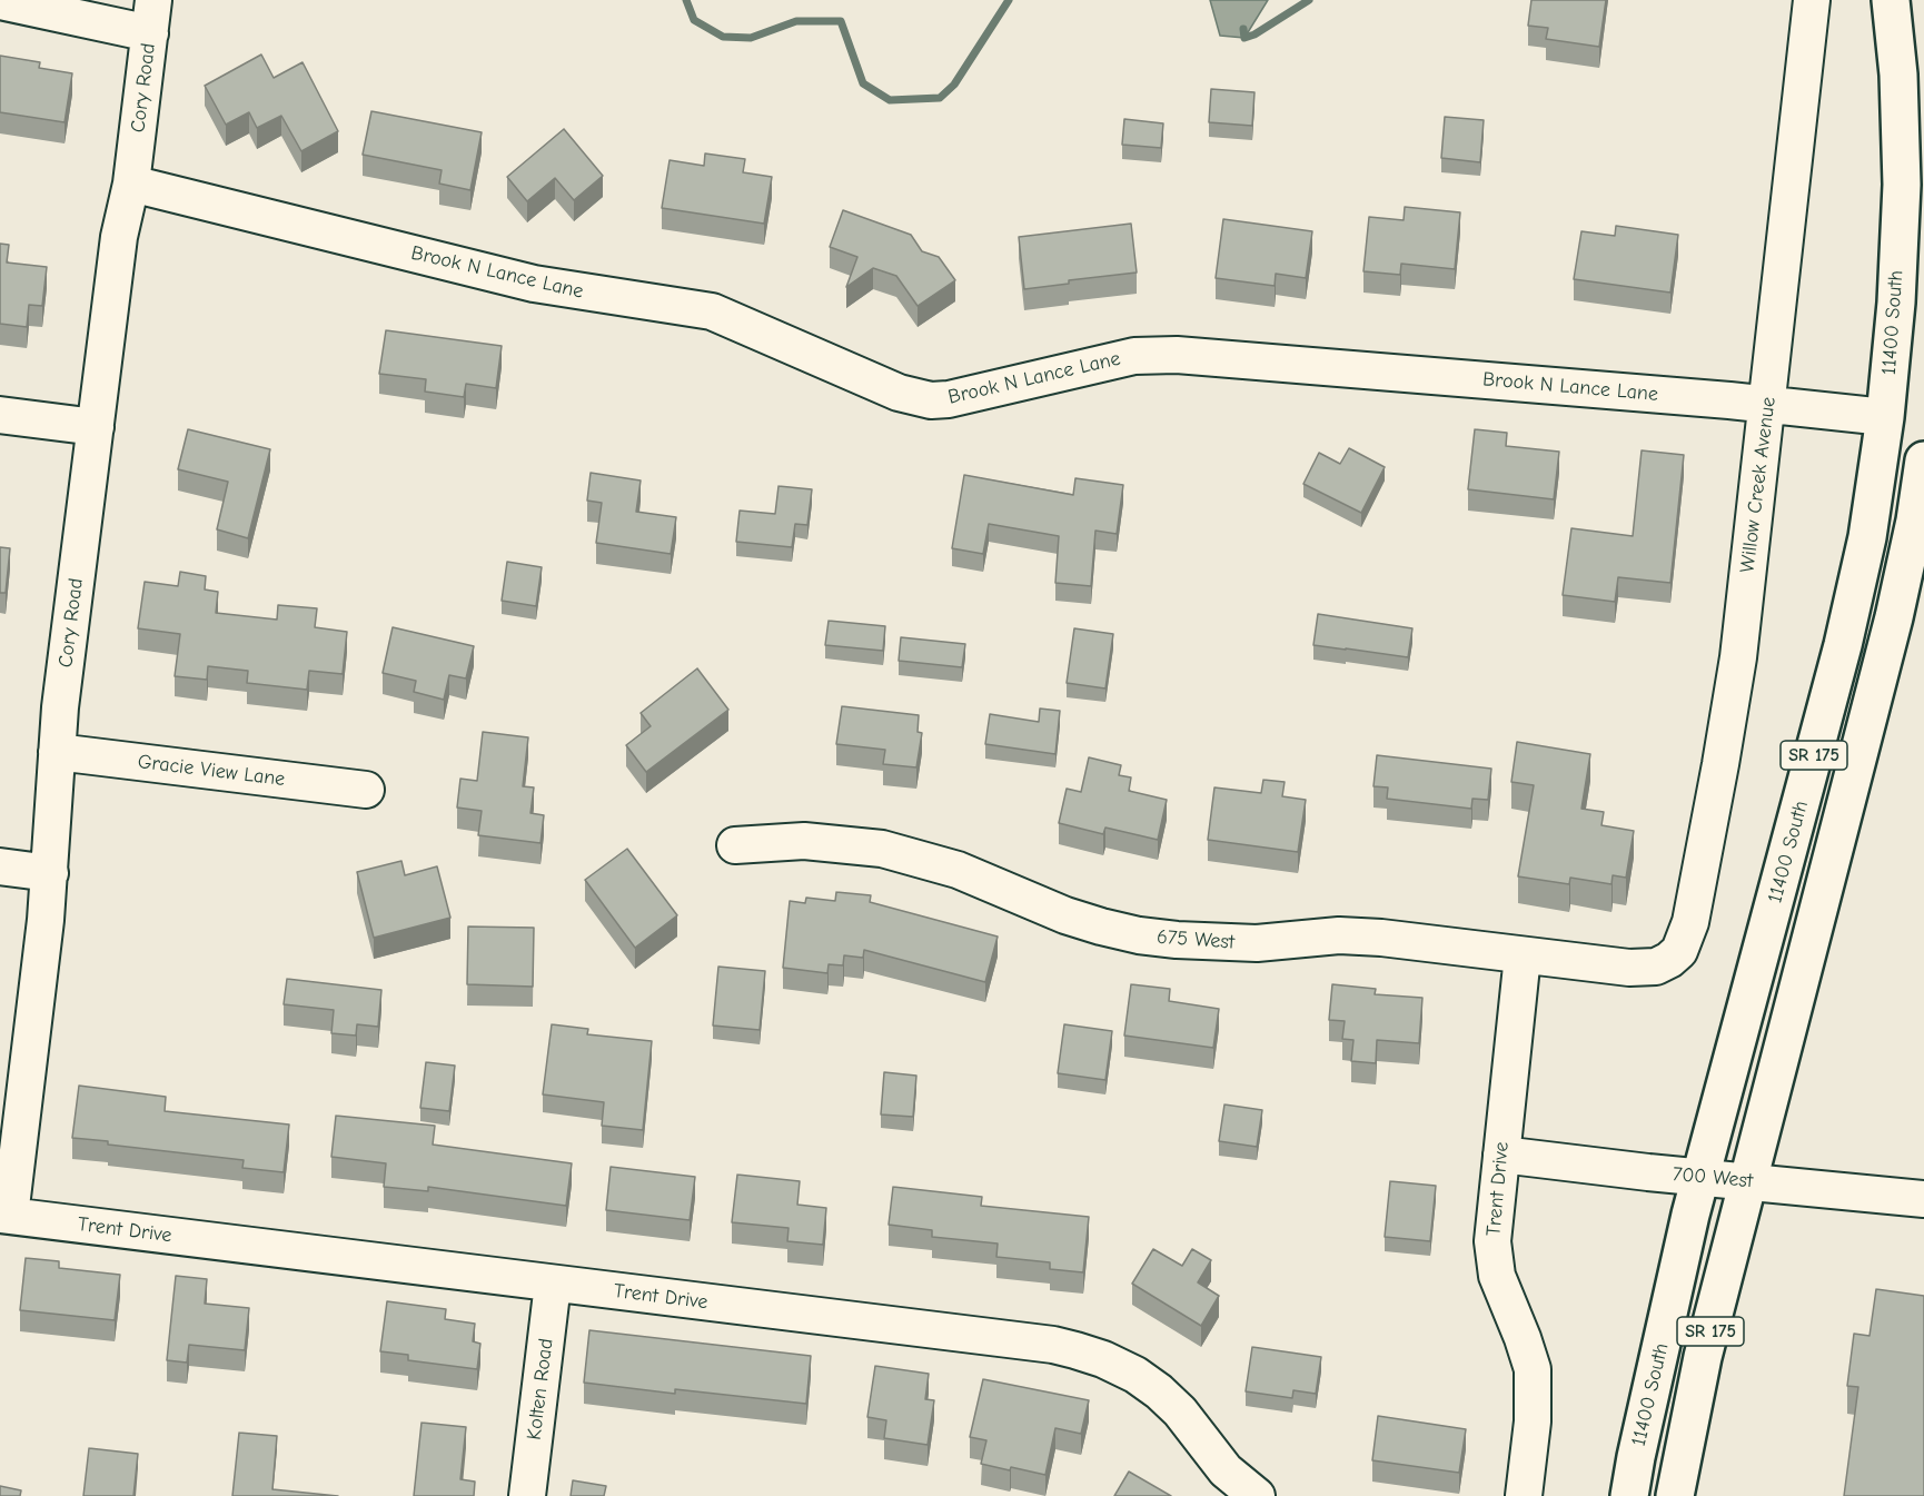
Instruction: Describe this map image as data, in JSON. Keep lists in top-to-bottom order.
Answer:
{
  "streets": {
    "main road": ["11400 South", "SR 175"],
    "street": [
      "Cory Road",
      "Brook N Lance Lane",
      "Willow Creek Avenue",
      "Gracie View Lane",
      "675 West",
      "700 West",
      "Trent Drive",
      "Kolten Road"
    ]
  },
  "crossings": [
    ["Cory Road", "Brook N Lance Lane"],
    ["Cory Road", "Gracie View Lane"],
    ["Cory Road", "Trent Drive"],
    ["Brook N Lance Lane", "11400 South"],
    ["Brook N Lance Lane", "Willow Creek Avenue"],
    ["11400 South", "700 West"],
    ["Willow Creek Avenue", "675 West"],
    ["SR 175", "700 West"],
    ["675 West", "Trent Drive"],
    ["700 West", "Trent Drive"],
    ["Trent Drive", "Kolten Road"]
  ]
}
